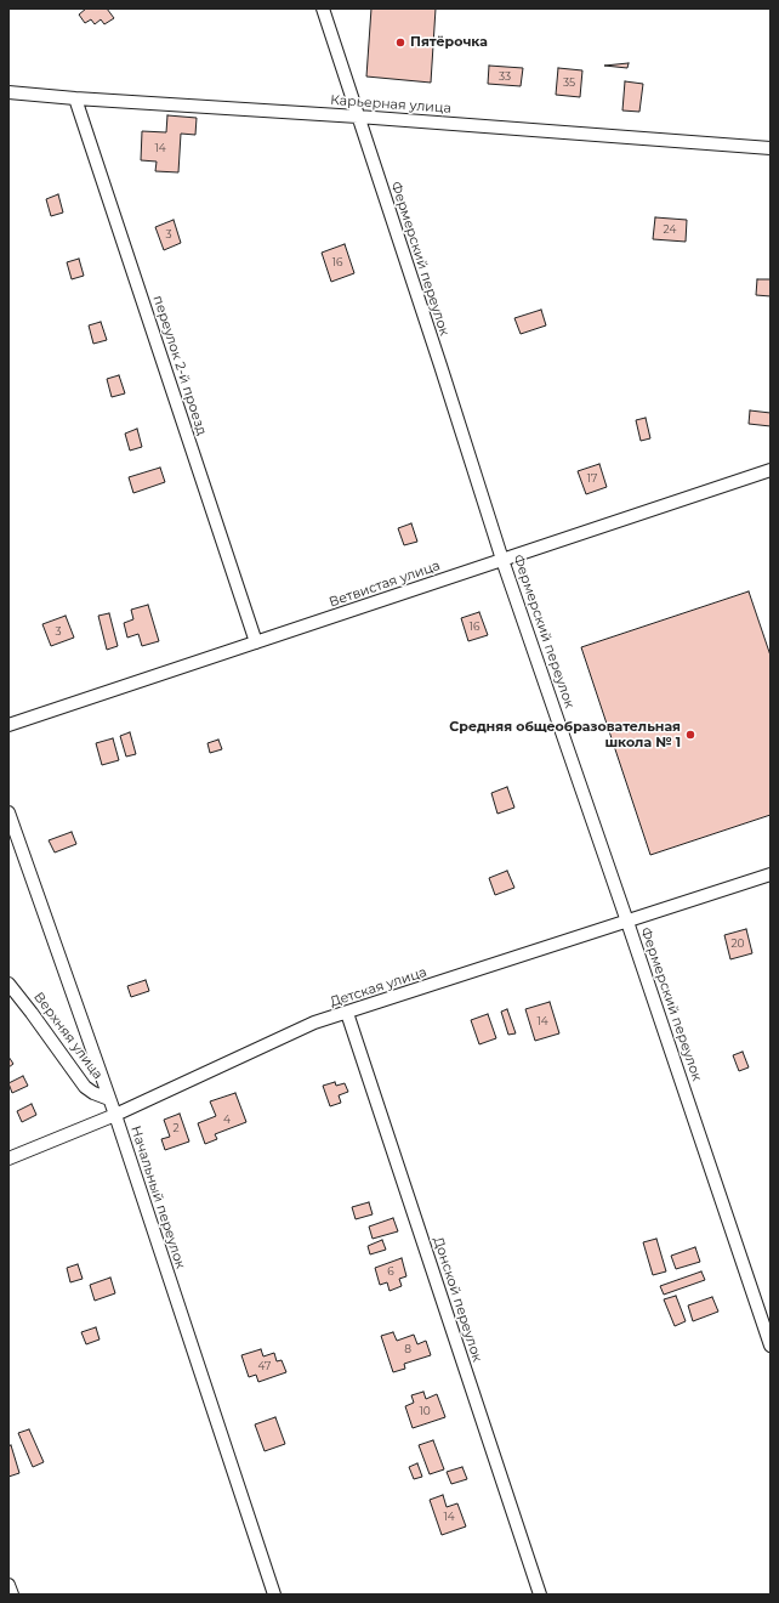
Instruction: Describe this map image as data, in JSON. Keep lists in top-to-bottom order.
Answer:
{
  "streets": {
    "street": [
      "Карьерная улица",
      "Фермерский переулок",
      "переулок 2-й проезд",
      "Ветвистая улица",
      "Детская улица",
      "Верхняя улица",
      "Начальный переулок",
      "Донской переулок"
    ]
  },
  "crossings": [
    ["Карьерная улица", "Фермерский переулок"],
    ["Карьерная улица", "переулок 2-й проезд"],
    ["Фермерский переулок", "Ветвистая улица"],
    ["Фермерский переулок", "Детская улица"],
    ["переулок 2-й проезд", "Ветвистая улица"],
    ["Детская улица", "Начальный переулок"],
    ["Детская улица", "Донской переулок"],
    ["Верхняя улица", "Начальный переулок"]
  ],
  "places": ["Пятёрочка", "Средняя общеобразовательная школа № 1"],
  "house_numbers": [
    "33",
    "35",
    "14",
    "24",
    "3",
    "16",
    "17",
    "16",
    "3",
    "20",
    "14",
    "4",
    "2",
    "6",
    "8",
    "47",
    "10",
    "14"
  ]
}
